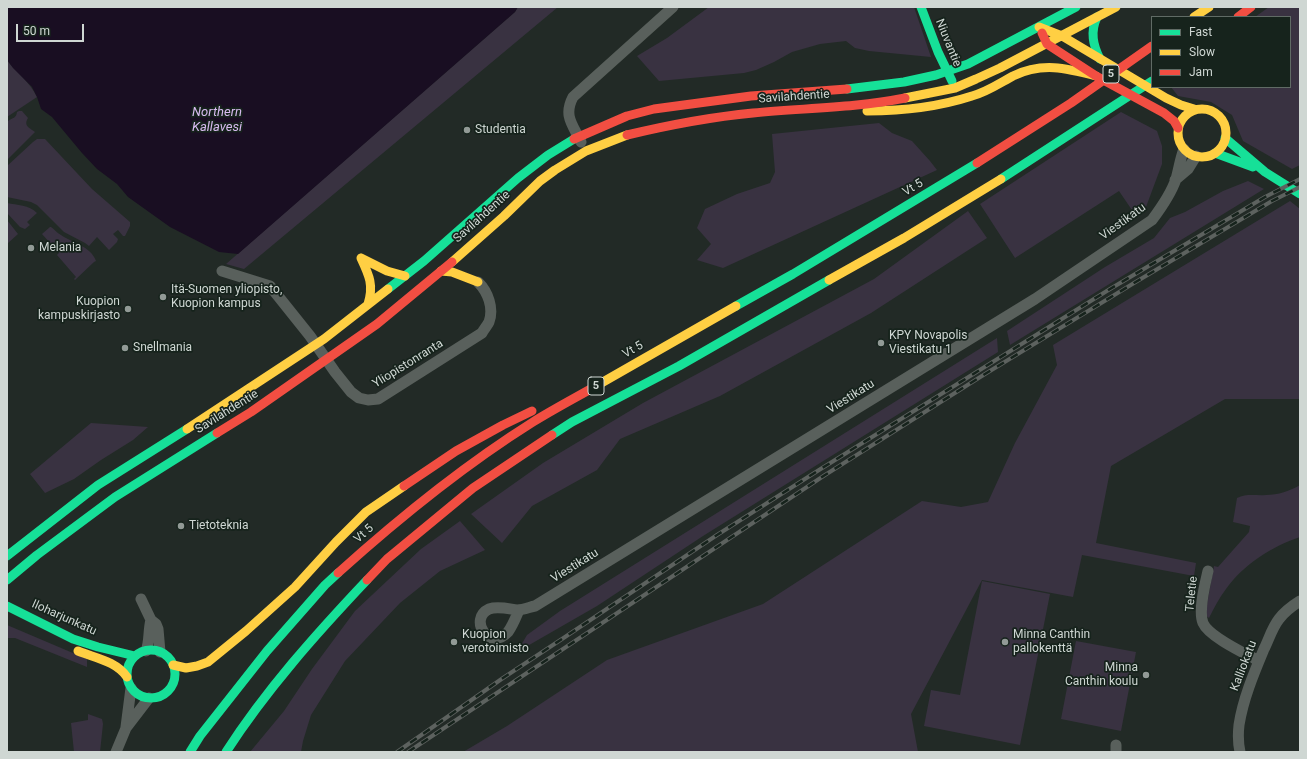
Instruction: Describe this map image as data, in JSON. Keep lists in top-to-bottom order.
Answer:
{
  "streets": {
    "main road": [
      "Niuvantie",
      "5",
      "Savilahdentie",
      "Vt 5",
      "Iloharjunkatu"
    ],
    "street": [
      "Viestikatu",
      "Yliopistonranta",
      "Teletie",
      "Kalliokatu"
    ]
  },
  "crossings": [
    ["Niuvantie", "Savilahdentie"],
    ["Teletie", "Kalliokatu"]
  ],
  "water": ["Northern Kallavesi"],
  "places": [
    "Studentia",
    "Melania",
    "Itä-Suomen yliopisto, Kuopion kampus",
    "Kuopion kampuskirjasto",
    "KPY Novapolis Viestikatu 1",
    "Snellmania",
    "Tietoteknia",
    "Kuopion verotoimisto",
    "Minna Canthin pallokenttä",
    "Minna Canthin koulu"
  ],
  "legend": ["Fast", "Slow", "Jam"],
  "scale_bar": "50 m"
}
